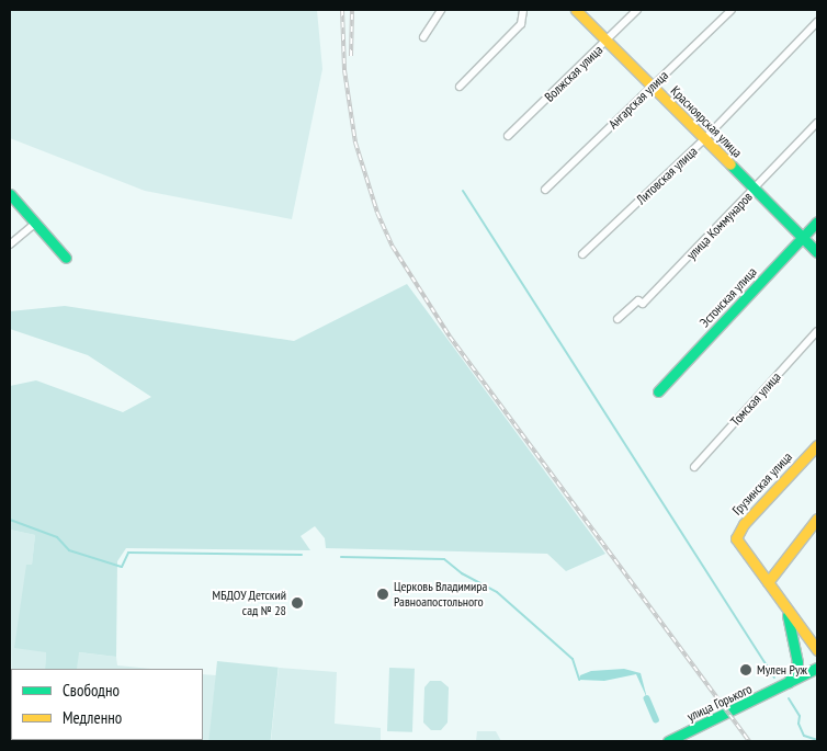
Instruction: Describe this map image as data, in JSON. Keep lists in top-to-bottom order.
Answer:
{
  "streets": {
    "street": [
      "Волжская улица",
      "Ангарская улица",
      "Красноярская улица",
      "Литовская улица",
      "улица Коммунаров",
      "Эстонская улица",
      "Томская улица",
      "Грузинская улица",
      "улица Горького"
    ]
  },
  "crossings": [
    ["Волжская улица", "Красноярская улица"],
    ["Ангарская улица", "Красноярская улица"],
    ["Красноярская улица", "Литовская улица"],
    ["Красноярская улица", "улица Коммунаров"],
    ["Красноярская улица", "Эстонская улица"]
  ],
  "places": ["Церковь Владимира Равноапостольного", "МБДОУ Детский сад № 28", "Мулен Руж"],
  "legend": ["Свободно", "Медленно"]
}
